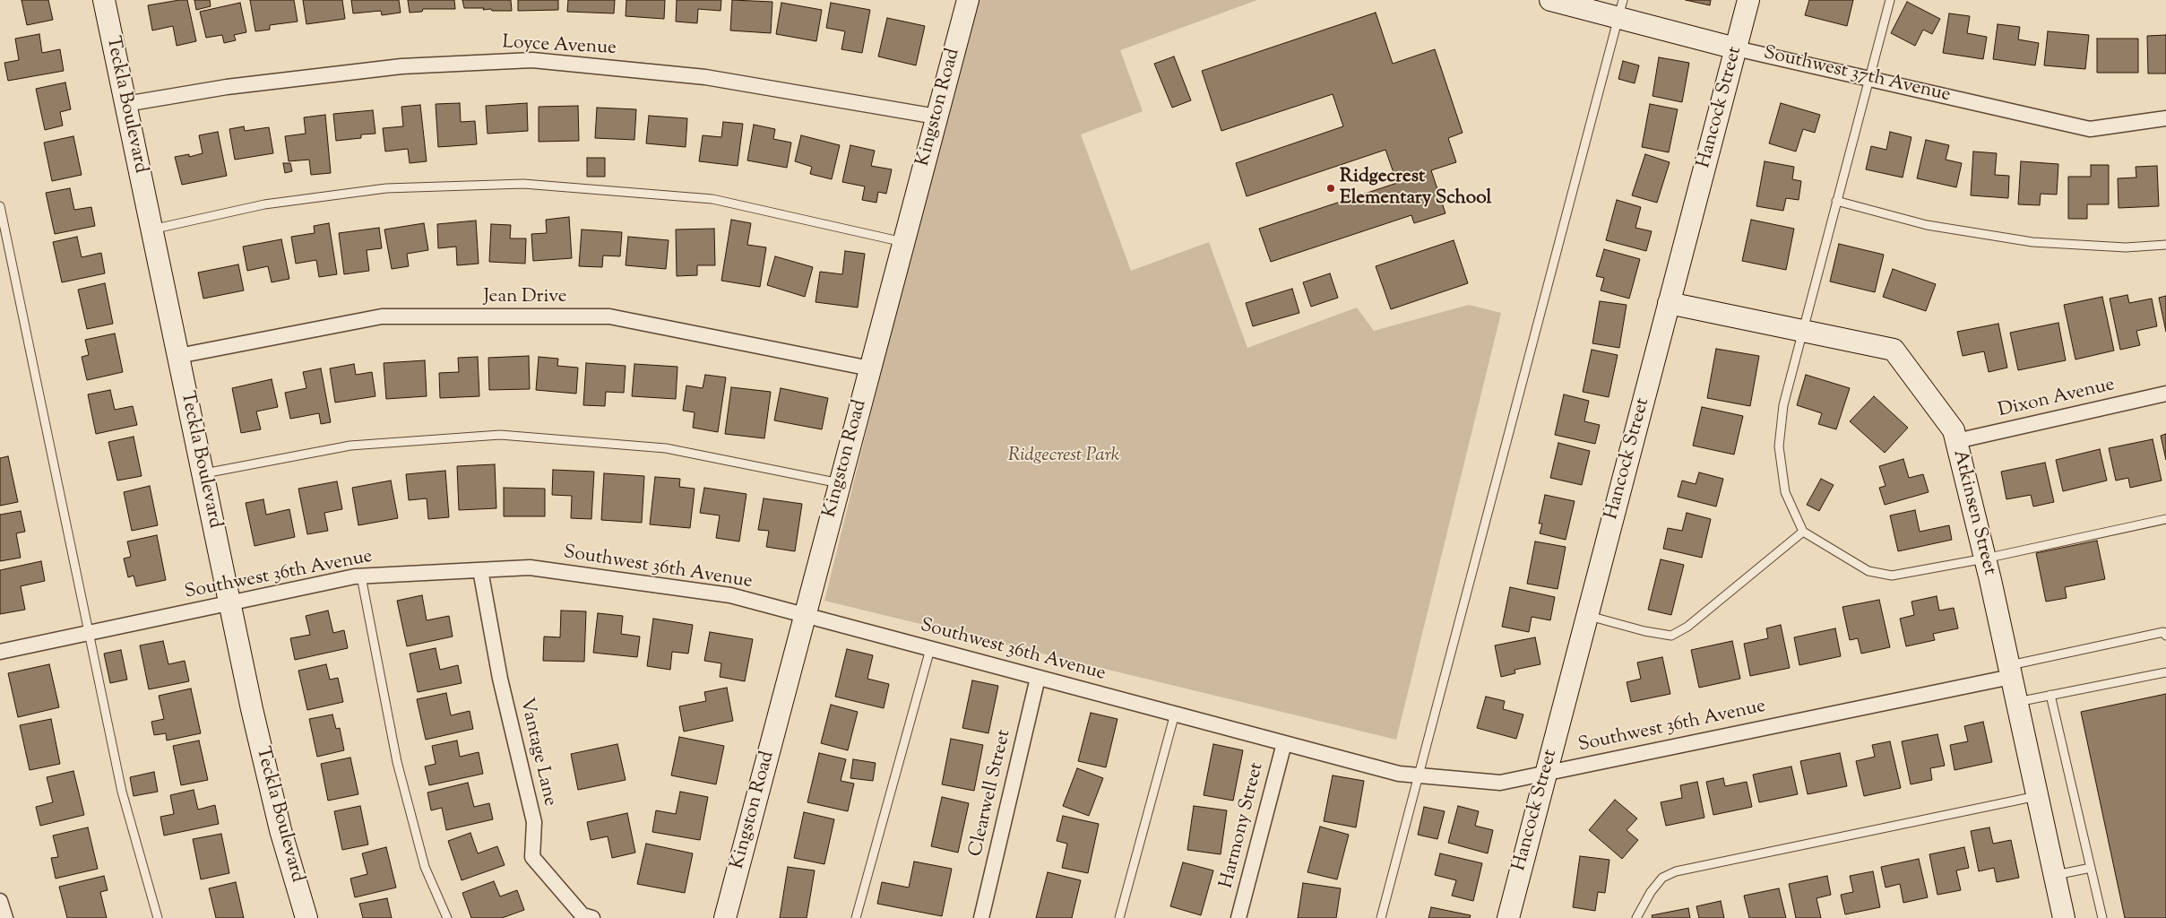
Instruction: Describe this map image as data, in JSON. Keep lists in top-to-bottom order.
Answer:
{
  "streets": {
    "street": [
      "Loyce Avenue",
      "Southwest 37th Avenue",
      "Teckla Boulevard",
      "Kingston Road",
      "Hancock Street",
      "Jean Drive",
      "Dixon Avenue",
      "Atkinsen Street",
      "Southwest 36th Avenue",
      "Vantage Lane",
      "Clearwell Street",
      "Harmony Street"
    ]
  },
  "crossings": [
    ["Loyce Avenue", "Teckla Boulevard"],
    ["Loyce Avenue", "Kingston Road"],
    ["Southwest 37th Avenue", "Hancock Street"],
    ["Teckla Boulevard", "Jean Drive"],
    ["Teckla Boulevard", "Southwest 36th Avenue"],
    ["Kingston Road", "Jean Drive"],
    ["Kingston Road", "Southwest 36th Avenue"],
    ["Hancock Street", "Atkinsen Street"],
    ["Hancock Street", "Southwest 36th Avenue"],
    ["Dixon Avenue", "Atkinsen Street"],
    ["Atkinsen Street", "Southwest 36th Avenue"],
    ["Southwest 36th Avenue", "Vantage Lane"],
    ["Southwest 36th Avenue", "Clearwell Street"],
    ["Southwest 36th Avenue", "Harmony Street"]
  ],
  "parks": ["Ridgecrest Park"],
  "places": ["Ridgecrest Elementary School"]
}
